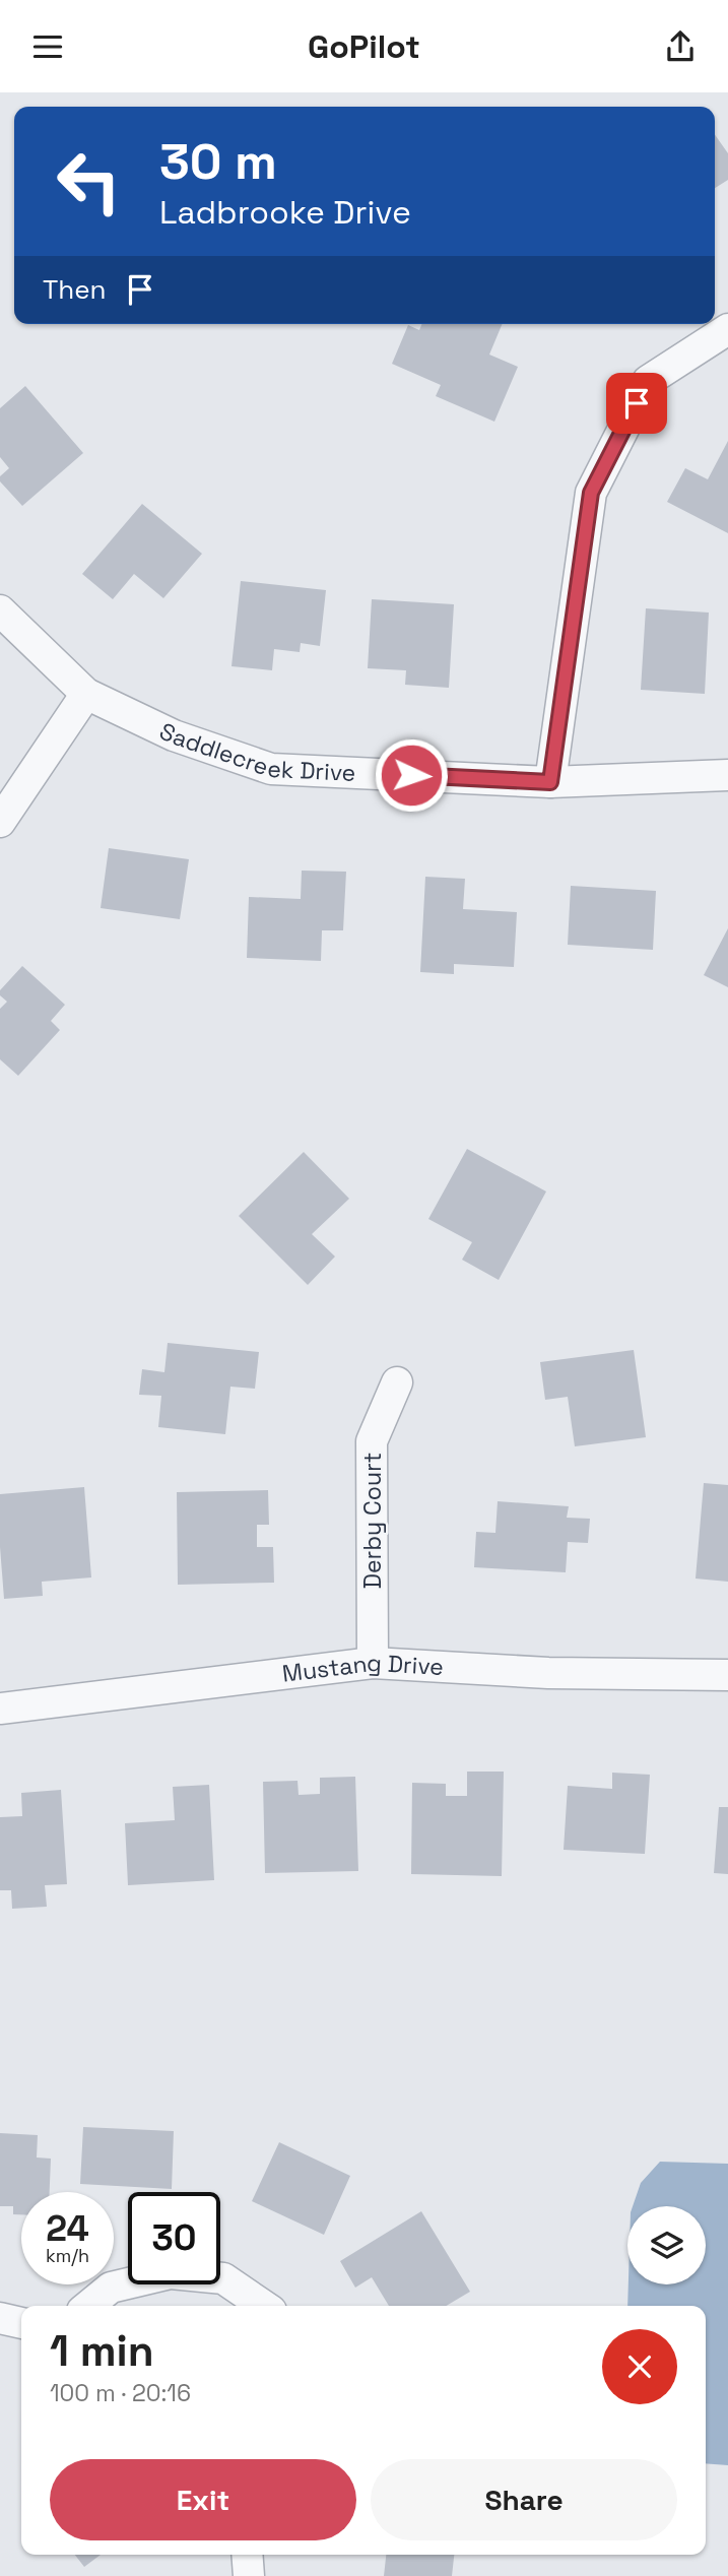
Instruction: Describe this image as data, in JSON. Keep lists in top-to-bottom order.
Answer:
{
  "streets": {
    "street": ["Saddlecreek Drive", "Derby Court", "Mustang Drive"]
  },
  "crossings": [
    ["Derby Court", "Mustang Drive"]
  ],
  "page": {
    "header": "GoPilot",
    "turn": ["30 m", "Ladbrooke Drive"],
    "then": "Then",
    "speed": "24 km/h",
    "limit": "30",
    "heading": ["1 min", "100 m · 20:16"],
    "buttons": ["Exit", "Share"]
  }
}
